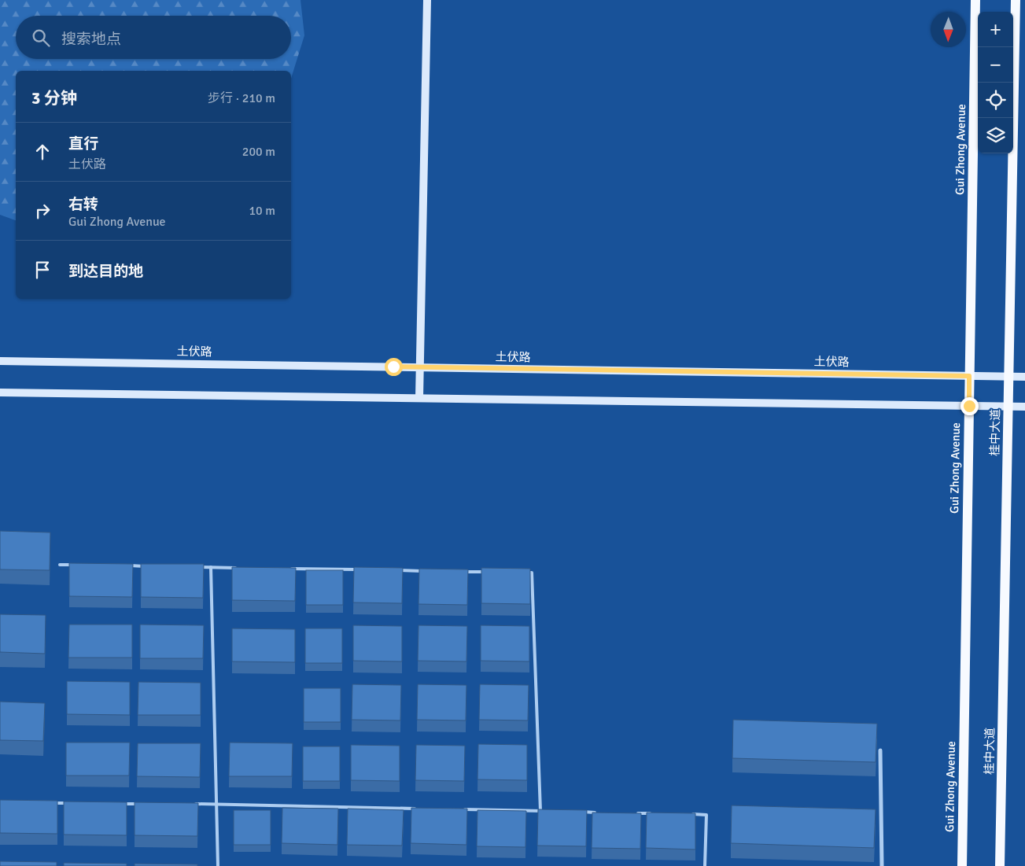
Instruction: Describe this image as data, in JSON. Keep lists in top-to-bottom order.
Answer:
{
  "streets": {
    "main road": ["Gui Zhong Avenue", "土伏路", "桂中大道"]
  },
  "crossings": [
    ["Gui Zhong Avenue", "土伏路"],
    ["土伏路", "桂中大道"]
  ],
  "north": "bottom",
  "page": {
    "map_buttons": ["+", "−"],
    "search": "搜索地点",
    "heading": ["3 分钟", "步行 · 210 m"],
    "list": [
      ["直行", "土伏路", "200 m"],
      ["右转", "Gui Zhong Avenue", "10 m"],
      "到达目的地"
    ]
  }
}
